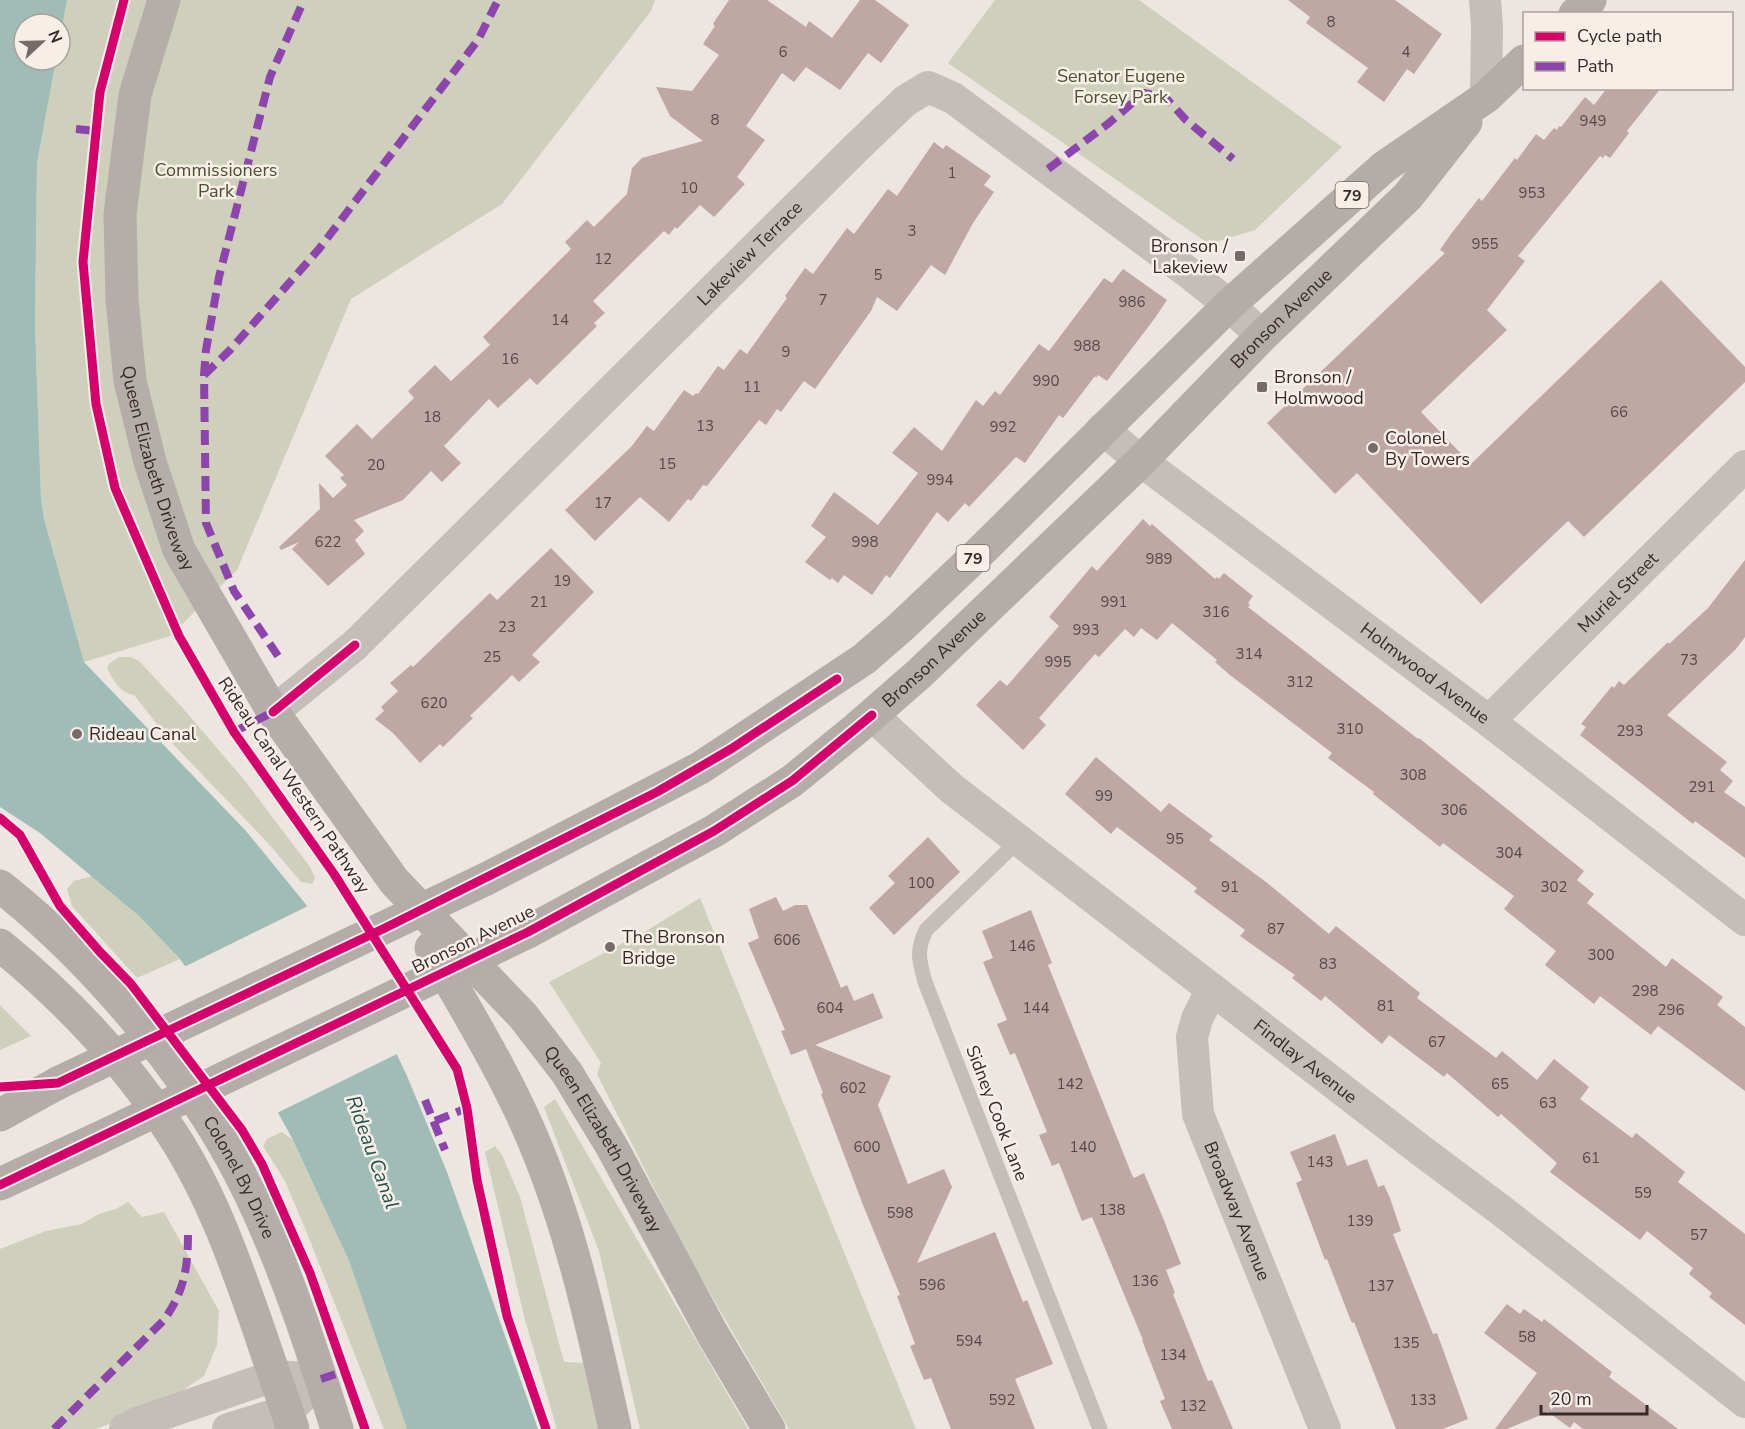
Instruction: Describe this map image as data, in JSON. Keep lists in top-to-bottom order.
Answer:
{
  "streets": {
    "main road": [
      "79",
      "Bronson Avenue",
      "Queen Elizabeth Driveway",
      "Colonel By Drive"
    ],
    "street": [
      "Lakeview Terrace",
      "Muriel Street",
      "Holmwood Avenue",
      "Findlay Avenue",
      "Broadway Avenue"
    ],
    "lane": ["Sidney Cook Lane"],
    "cycle path": ["Rideau Canal Western Pathway"]
  },
  "crossings": [
    ["Lakeview Terrace", "Bronson Avenue"],
    ["Lakeview Terrace", "Queen Elizabeth Driveway"],
    ["Bronson Avenue", "Holmwood Avenue"],
    ["Bronson Avenue", "Findlay Avenue"],
    ["Muriel Street", "Holmwood Avenue"],
    ["Findlay Avenue", "Sidney Cook Lane"],
    ["Findlay Avenue", "Broadway Avenue"]
  ],
  "water": ["Rideau Canal"],
  "parks": ["Senator Eugene Forsey Park", "Commissioners Park"],
  "places": {
    "transit": ["Bronson / Lakeview", "Bronson / Holmwood"],
    "other": ["Colonel By Towers", "Rideau Canal", "The Bronson Bridge"]
  },
  "house_numbers": [
    "8",
    "6",
    "4",
    "8",
    "949",
    "1",
    "10",
    "953",
    "3",
    "955",
    "12",
    "5",
    "7",
    "986",
    "14",
    "988",
    "9",
    "16",
    "990",
    "11",
    "66",
    "18",
    "13",
    "992",
    "15",
    "20",
    "994",
    "17",
    "622",
    "998",
    "989",
    "19",
    "21",
    "991",
    "316",
    "23",
    "993",
    "314",
    "25",
    "73",
    "995",
    "312",
    "620",
    "310",
    "293",
    "308",
    "291",
    "99",
    "306",
    "95",
    "304",
    "100",
    "91",
    "302",
    "87",
    "606",
    "146",
    "300",
    "83",
    "298",
    "81",
    "604",
    "144",
    "296",
    "67",
    "142",
    "65",
    "602",
    "63",
    "600",
    "140",
    "61",
    "143",
    "59",
    "138",
    "598",
    "139",
    "57",
    "136",
    "596",
    "137",
    "58",
    "594",
    "135",
    "134",
    "592",
    "133",
    "132"
  ],
  "legend": ["Cycle path", "Path"],
  "scale_bar": "20 m",
  "north": "right"
}
